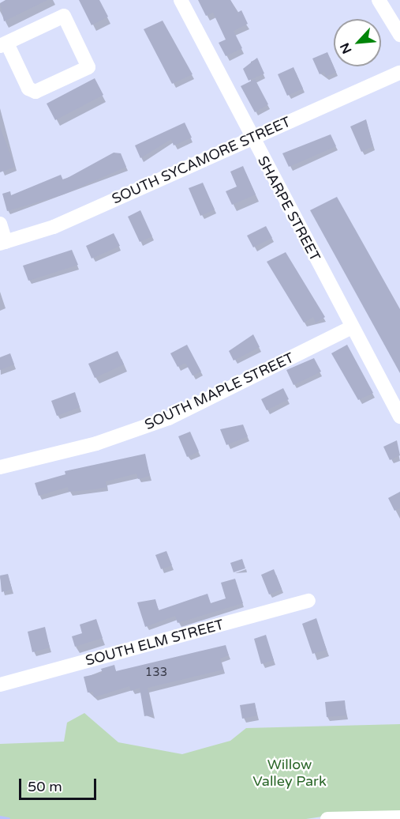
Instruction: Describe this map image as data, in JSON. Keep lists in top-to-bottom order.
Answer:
{
  "streets": {
    "street": [
      "SOUTH SYCAMORE STREET",
      "SHARPE STREET",
      "SOUTH MAPLE STREET",
      "SOUTH ELM STREET"
    ]
  },
  "crossings": [
    ["SOUTH SYCAMORE STREET", "SHARPE STREET"],
    ["SHARPE STREET", "SOUTH MAPLE STREET"]
  ],
  "parks": ["Willow Valley Park"],
  "house_numbers": ["133"],
  "scale_bar": "50 m",
  "north": "bottom left"
}
